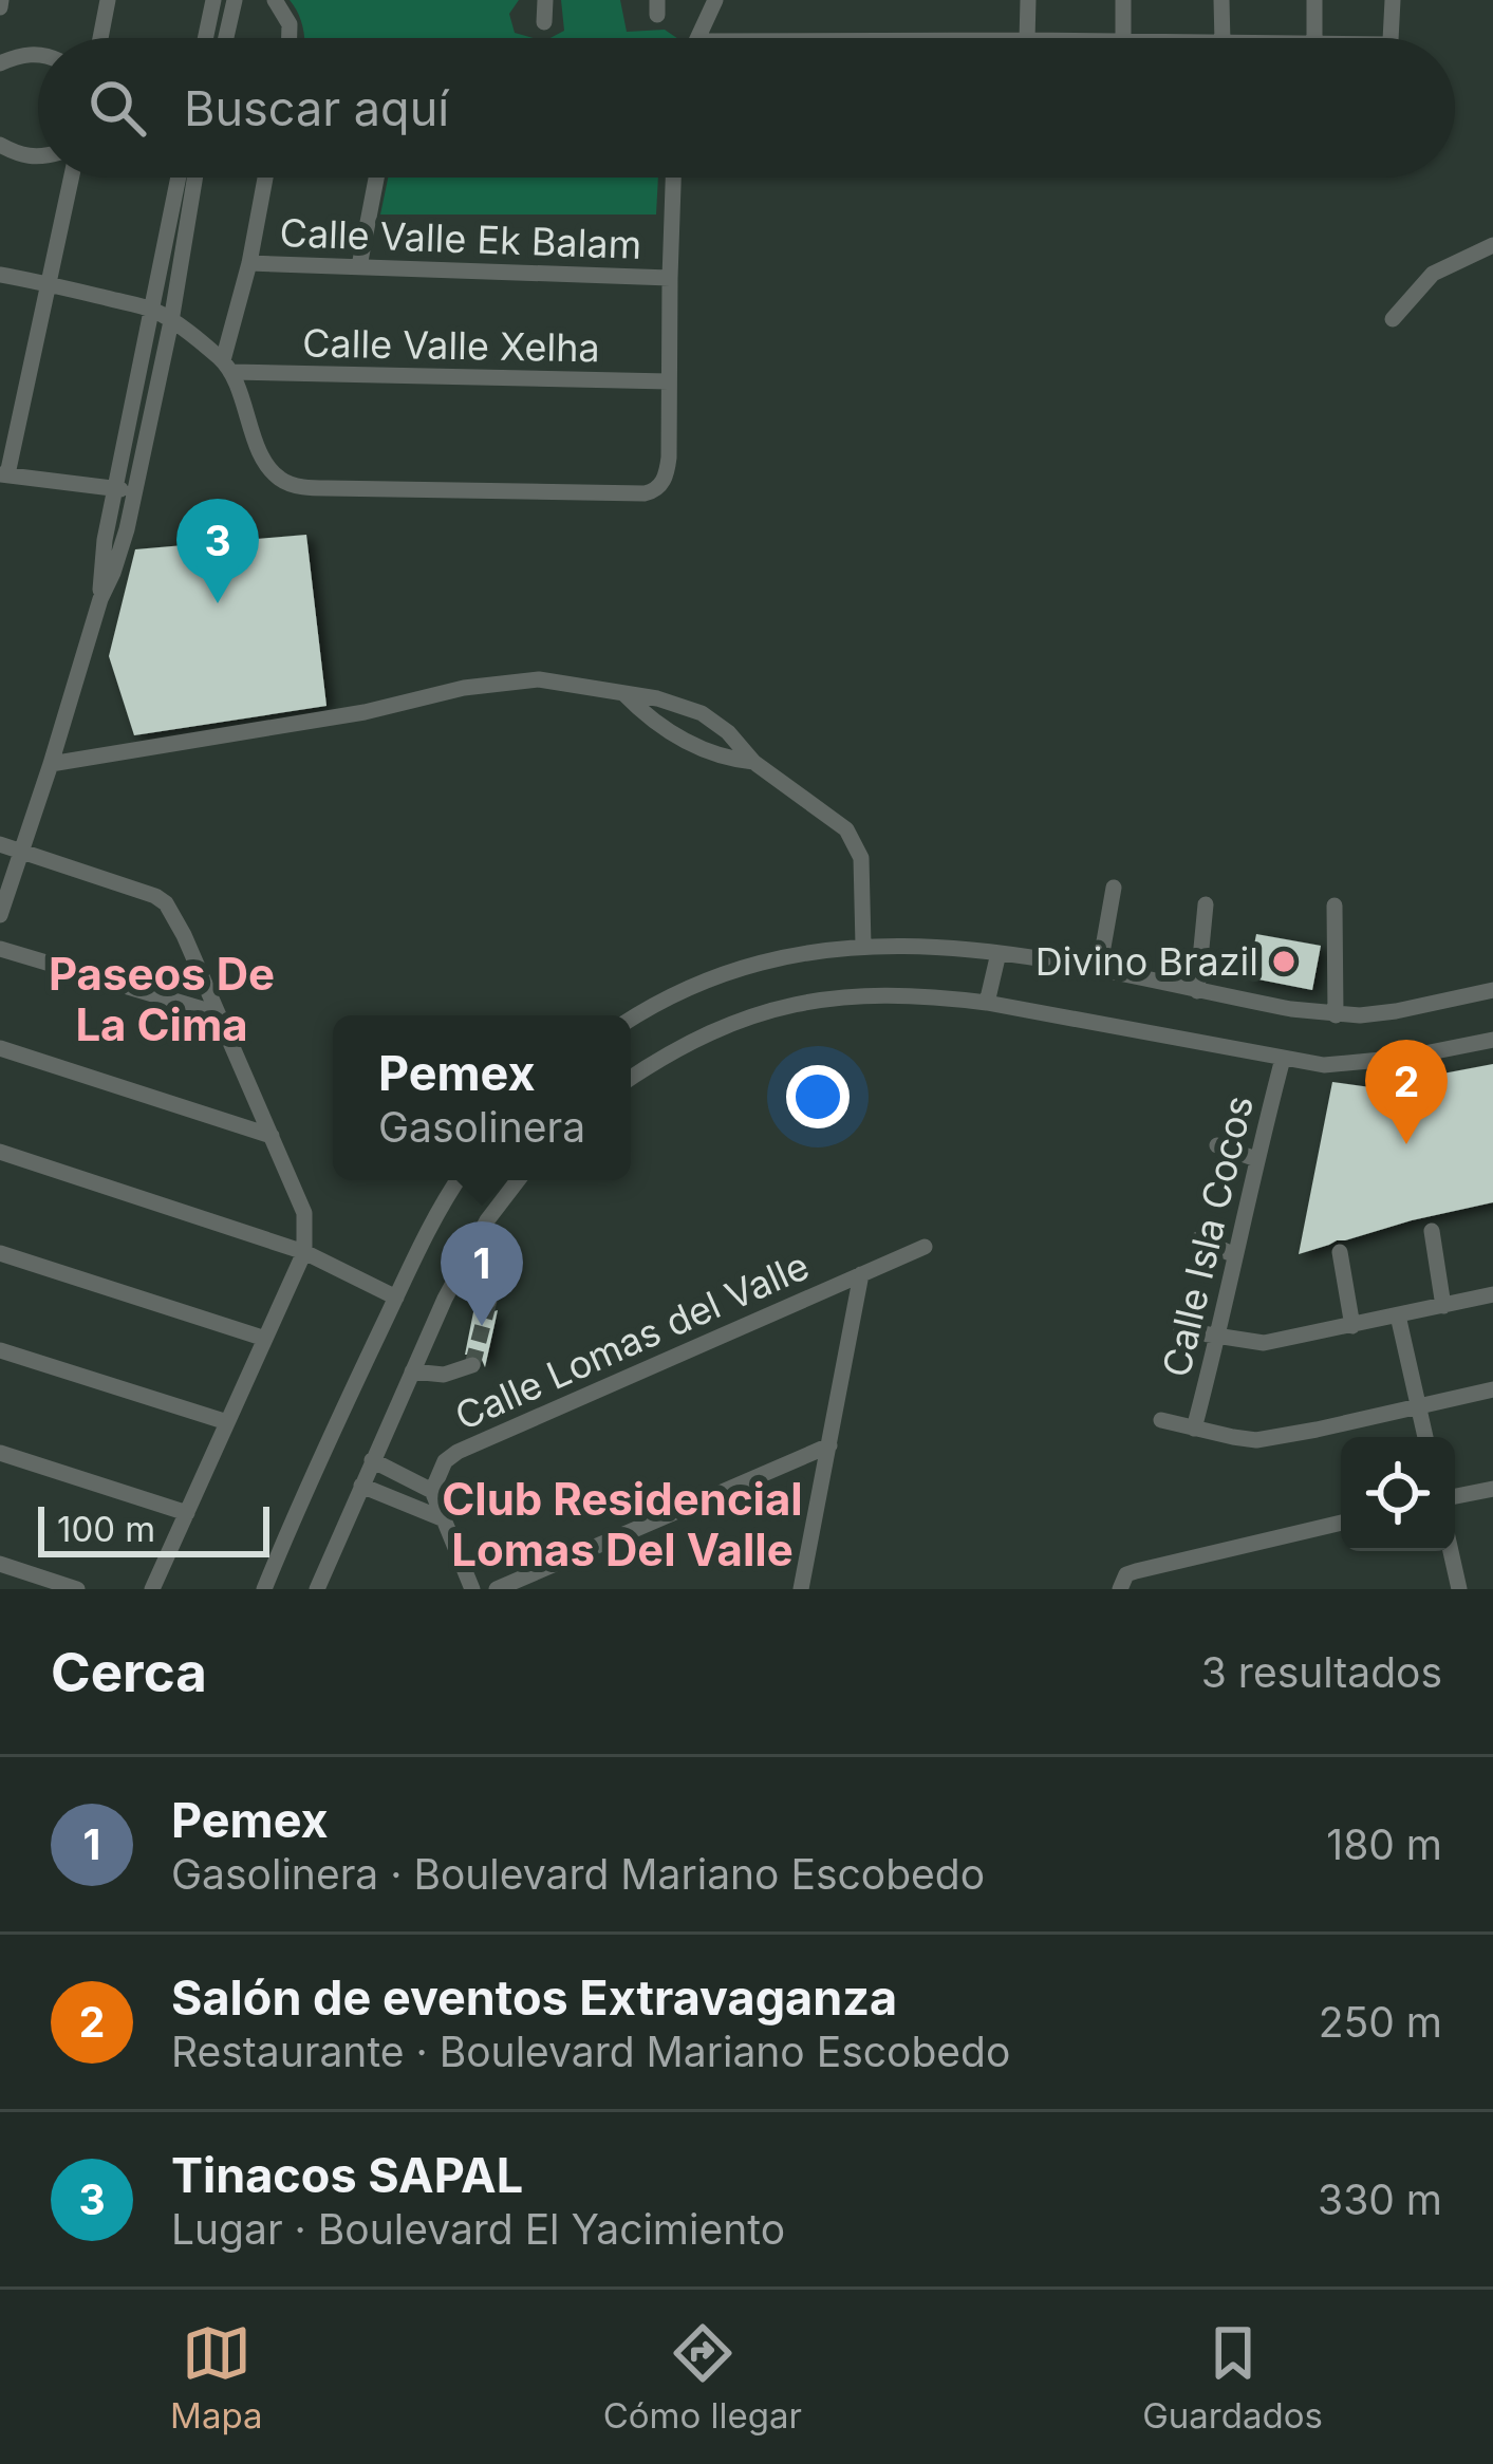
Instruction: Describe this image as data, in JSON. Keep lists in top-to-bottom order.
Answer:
{
  "streets": {
    "street": [
      "Calle Valle Ek Balam",
      "Calle Valle Xelha",
      "Calle Isla Cocos",
      "Calle Lomas del Valle"
    ]
  },
  "districts": ["Paseos De La Cima", "Club Residencial Lomas Del Valle"],
  "places": ["Divino Brazil"],
  "scale_bar": "100 m",
  "page": {
    "search": "Buscar aquí",
    "pins": ["3", "2", "1"],
    "popup": ["Pemex", "Gasolinera"],
    "scale": "100 m",
    "heading": ["Cerca", "3 resultados"],
    "list": [
      {
        "mark": "1",
        "name": "Pemex",
        "note": "Gasolinera · Boulevard Mariano Escobedo",
        "value": "180 m"
      },
      {
        "mark": "2",
        "name": "Salón de eventos Extravaganza",
        "note": "Restaurante · Boulevard Mariano Escobedo",
        "value": "250 m"
      },
      {
        "mark": "3",
        "name": "Tinacos SAPAL",
        "note": "Lugar · Boulevard El Yacimiento",
        "value": "330 m"
      }
    ],
    "nav": ["Mapa", "Cómo llegar", "Guardados"]
  }
}
